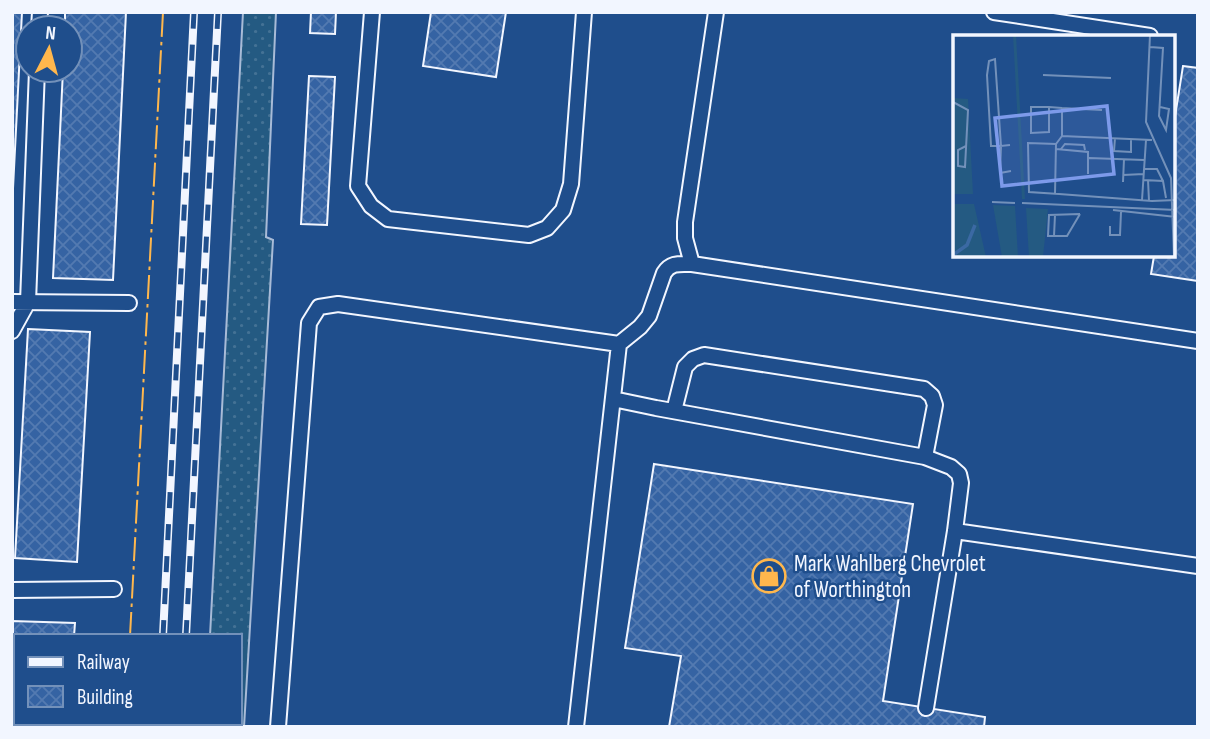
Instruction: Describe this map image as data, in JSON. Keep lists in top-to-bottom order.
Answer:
{
  "places": {
    "shop": ["Mark Wahlberg Chevrolet of Worthington"]
  },
  "legend": ["Railway", "Building"],
  "north": "top"
}
